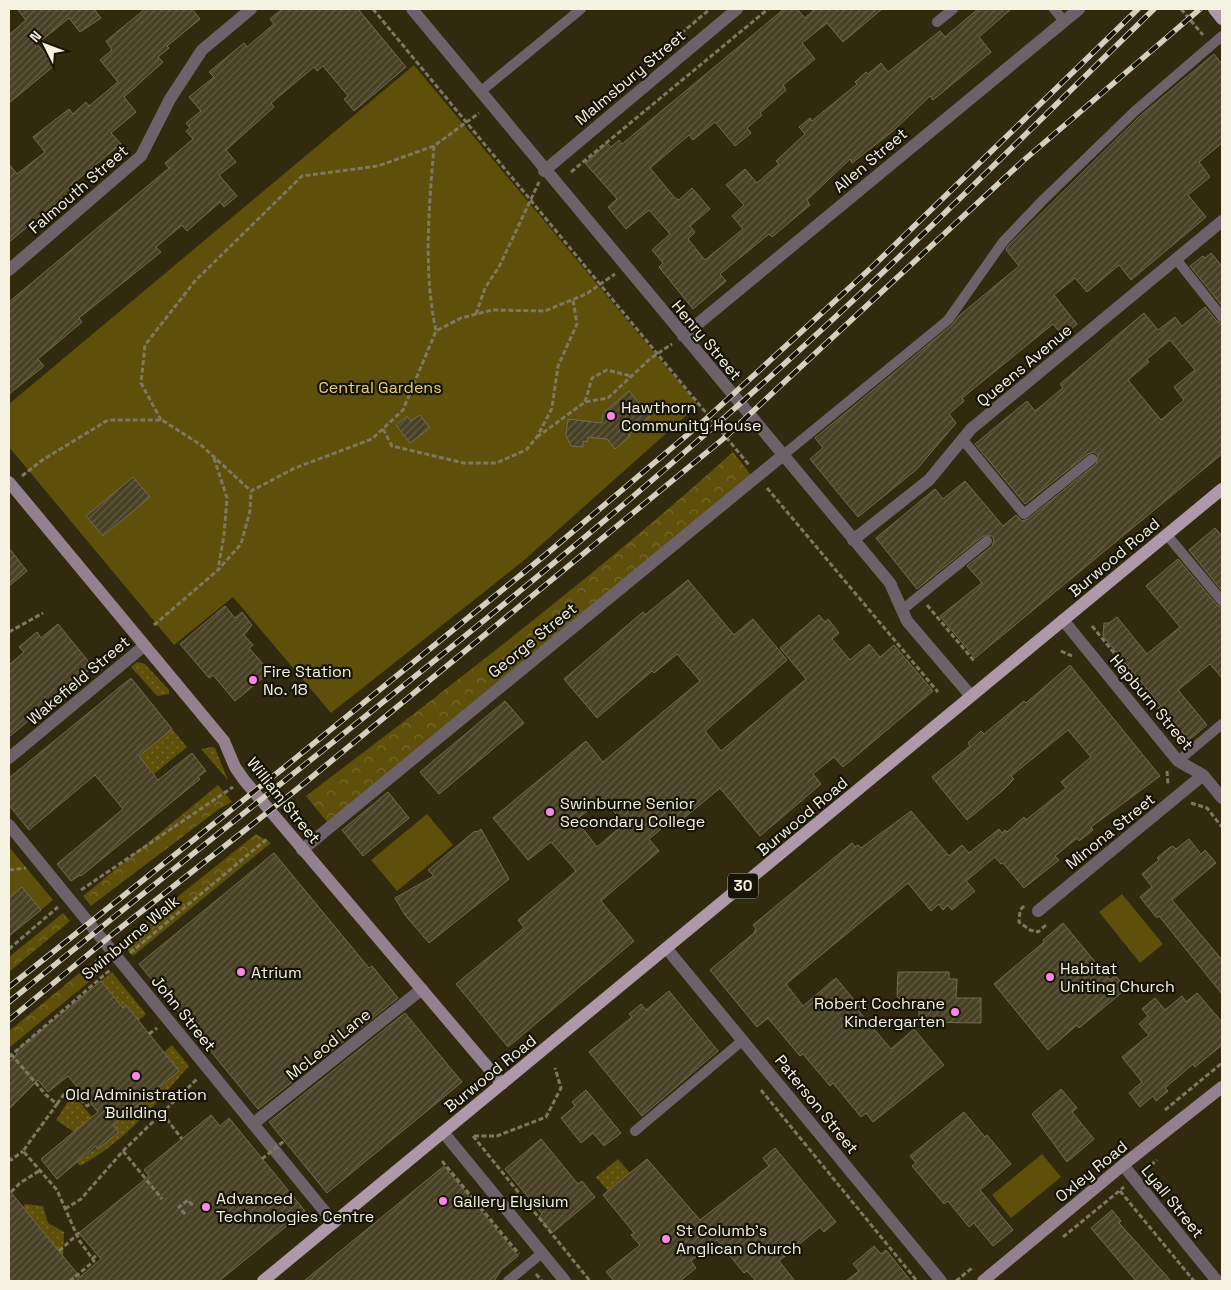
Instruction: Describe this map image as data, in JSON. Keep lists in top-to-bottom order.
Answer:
{
  "streets": {
    "main road": ["Burwood Road", "30"],
    "street": [
      "Malmsbury Street",
      "Allen Street",
      "Falmouth Street",
      "Henry Street",
      "Queens Avenue",
      "George Street",
      "Wakefield Street",
      "Hepburn Street",
      "William Street",
      "Minona Street",
      "John Street",
      "McLeod Lane",
      "Paterson Street",
      "Oxley Road",
      "Lyall Street"
    ],
    "path": ["Swinburne Walk"]
  },
  "crossings": [
    ["Malmsbury Street", "Henry Street"],
    ["Allen Street", "Henry Street"],
    ["Henry Street", "Queens Avenue"],
    ["Henry Street", "Burwood Road"],
    ["Henry Street", "George Street"],
    ["Burwood Road", "Hepburn Street"],
    ["Burwood Road", "William Street"],
    ["Burwood Road", "John Street"],
    ["Burwood Road", "Paterson Street"],
    ["George Street", "William Street"],
    ["Wakefield Street", "William Street"],
    ["Hepburn Street", "Minona Street"],
    ["William Street", "McLeod Lane"],
    ["Swinburne Walk", "John Street"],
    ["John Street", "McLeod Lane"],
    ["Oxley Road", "Lyall Street"]
  ],
  "parks": ["Central Gardens"],
  "places": [
    "Hawthorn Community House",
    "Fire Station No. 18",
    "Swinburne Senior Secondary College",
    "Atrium",
    "Habitat Uniting Church",
    "Robert Cochrane Kindergarten",
    "Old Administration Building",
    "Gallery Elysium",
    "Advanced Technologies Centre",
    "St Columb's Anglican Church"
  ],
  "north": "top left"
}
